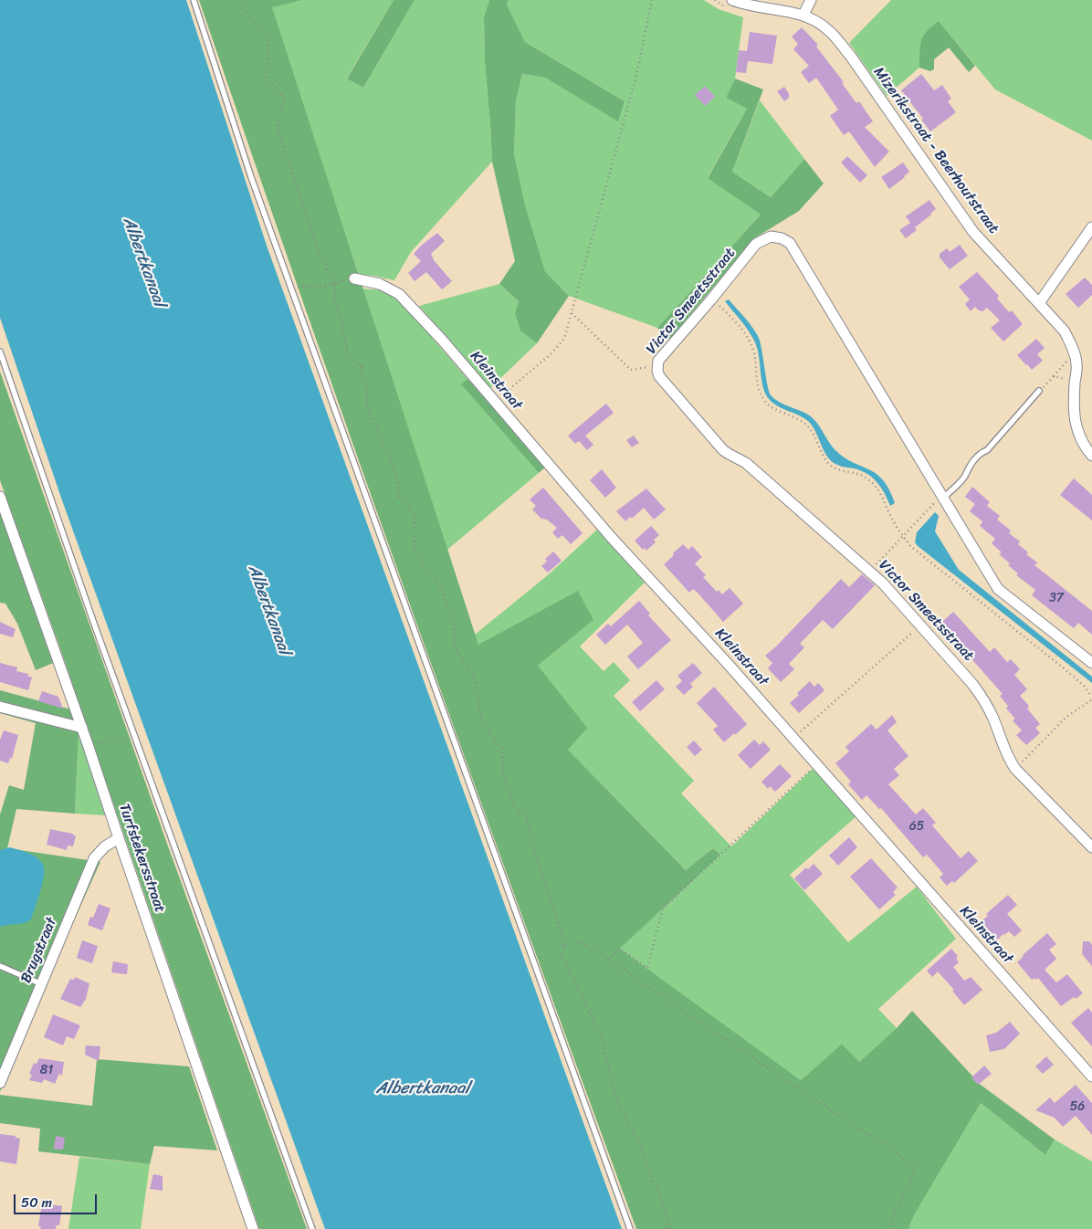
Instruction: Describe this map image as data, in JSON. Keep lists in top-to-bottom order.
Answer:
{
  "streets": {
    "street": [
      "Mizerikstraat - Beerhoutstraat",
      "Victor Smeetsstraat",
      "Kleinstraat",
      "Turfstekersstraat",
      "Brugstraat"
    ]
  },
  "crossings": [
    ["Turfstekersstraat", "Brugstraat"]
  ],
  "water": ["Albertkanaal"],
  "house_numbers": [
    "37",
    "65",
    "81",
    "56"
  ],
  "scale_bar": "50 m"
}
